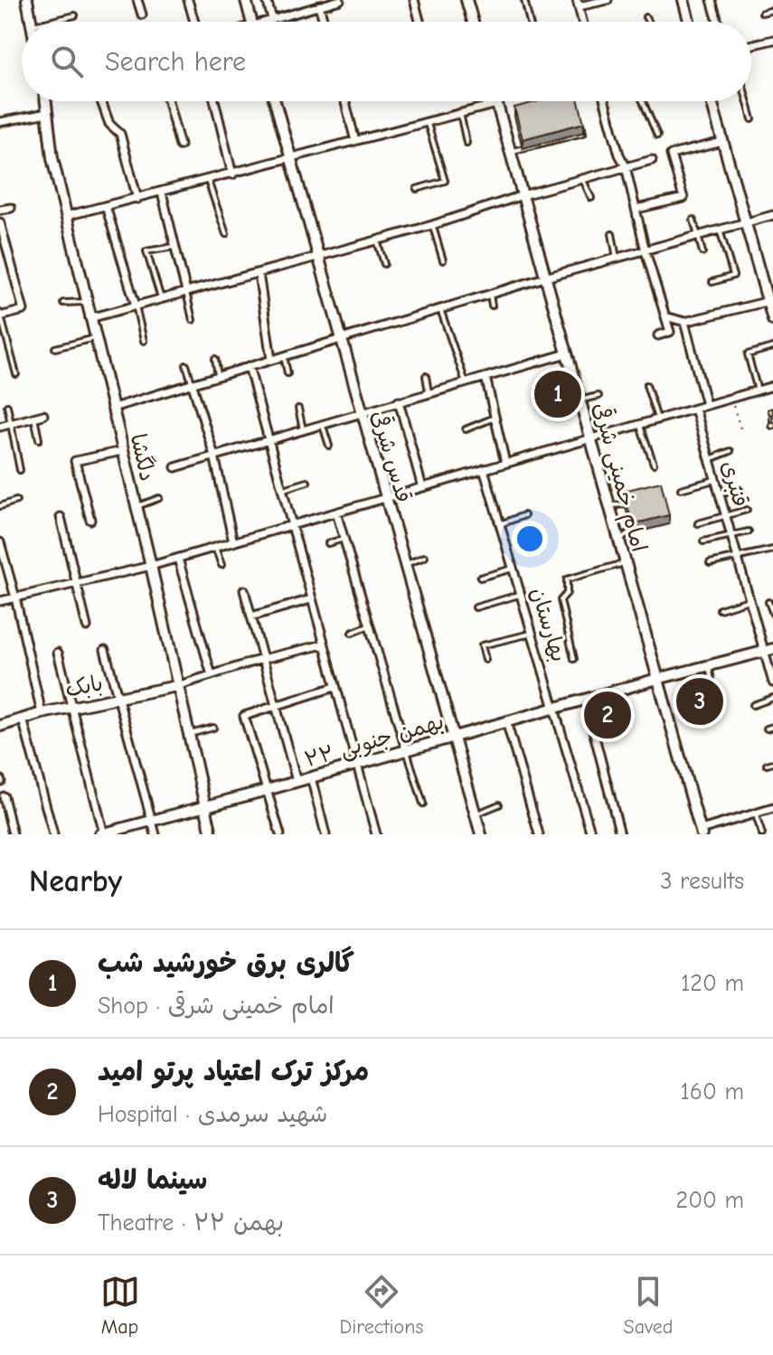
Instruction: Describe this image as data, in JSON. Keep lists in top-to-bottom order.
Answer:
{
  "streets": {
    "street": [
      "قدس شرقی",
      "دلگشا",
      "امام خمینی شرقی",
      "قنبری",
      "بهارستان",
      "بابک",
      "۲۲ بهمن جنوبی"
    ]
  },
  "crossings": [
    ["قدس شرقی", "۲۲ بهمن جنوبی"],
    ["دلگشا", "بابک"],
    ["دلگشا", "۲۲ بهمن جنوبی"],
    ["امام خمینی شرقی", "۲۲ بهمن جنوبی"],
    ["قنبری", "۲۲ بهمن جنوبی"],
    ["بهارستان", "۲۲ بهمن جنوبی"]
  ],
  "page": {
    "search": "Search here",
    "pins": ["1", "3", "2"],
    "heading": ["Nearby", "3 results"],
    "list": [
      {
        "mark": "1",
        "name": "گالری برق خورشید شب",
        "note": "Shop · امام خمینی شرقی",
        "value": "120 m"
      },
      {
        "mark": "2",
        "name": "مرکز ترک اعتیاد پرتو امید",
        "note": "Hospital · شهید سرمدی",
        "value": "160 m"
      },
      {
        "mark": "3",
        "name": "سینما لاله",
        "note": "Theatre · ۲۲ بهمن",
        "value": "200 m"
      }
    ],
    "nav": ["Map", "Directions", "Saved"]
  }
}
